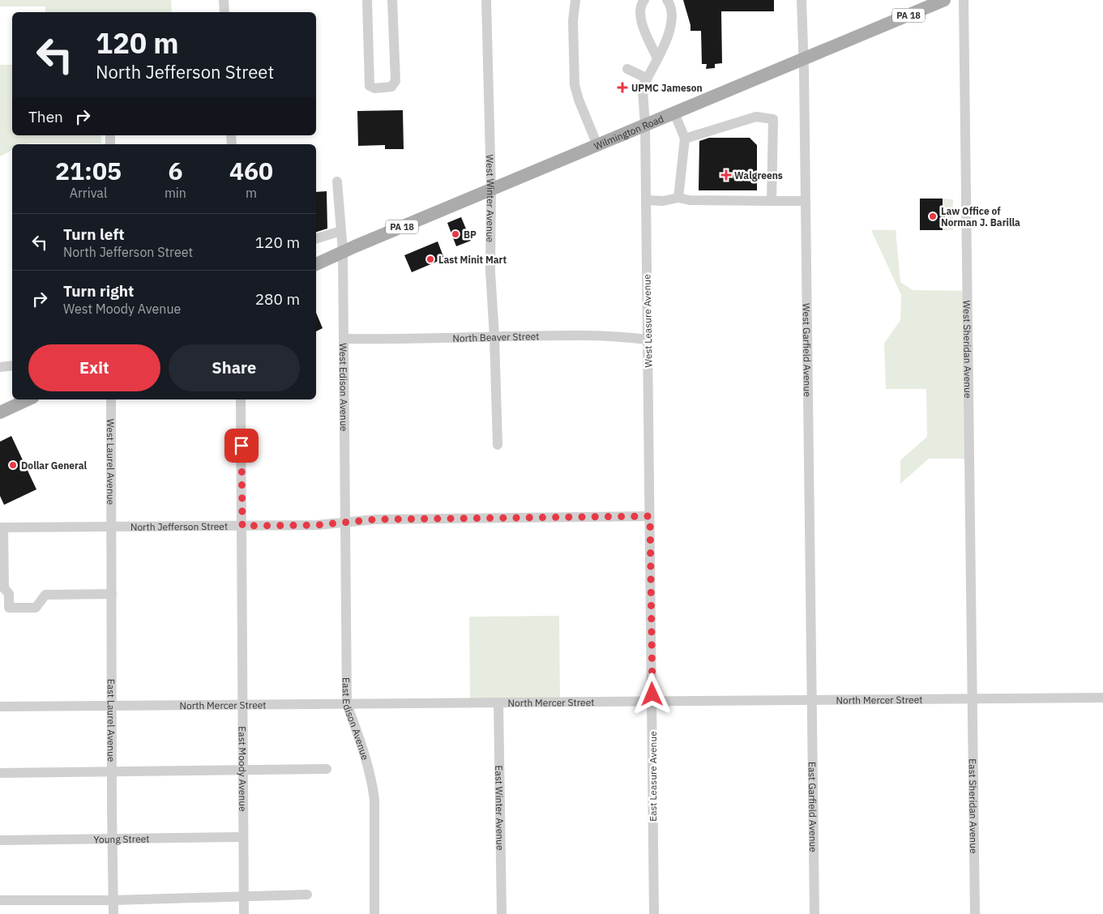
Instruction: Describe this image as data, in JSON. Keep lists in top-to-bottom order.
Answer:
{
  "streets": {
    "main road": ["PA 18", "Wilmington Road"],
    "street": [
      "West Winter Avenue",
      "West Leasure Avenue",
      "North Beaver Street",
      "West Sheridan Avenue",
      "West Garfield Avenue",
      "West Edison Avenue",
      "West Laurel Avenue",
      "North Jefferson Street",
      "North Mercer Street",
      "East Edison Avenue",
      "East Laurel Avenue",
      "East Moody Avenue",
      "East Leasure Avenue",
      "East Sheridan Avenue",
      "East Garfield Avenue",
      "East Winter Avenue",
      "Young Street"
    ]
  },
  "crossings": [
    ["Wilmington Road", "West Winter Avenue"],
    ["Wilmington Road", "West Leasure Avenue"],
    ["Wilmington Road", "West Garfield Avenue"],
    ["Wilmington Road", "West Edison Avenue"],
    ["West Winter Avenue", "North Beaver Street"],
    ["West Leasure Avenue", "North Beaver Street"],
    ["West Leasure Avenue", "North Jefferson Street"],
    ["West Leasure Avenue", "East Leasure Avenue"],
    ["North Beaver Street", "West Edison Avenue"],
    ["West Sheridan Avenue", "North Mercer Street"],
    ["West Sheridan Avenue", "East Sheridan Avenue"],
    ["West Garfield Avenue", "North Mercer Street"],
    ["West Garfield Avenue", "East Garfield Avenue"],
    ["West Edison Avenue", "North Jefferson Street"],
    ["West Edison Avenue", "East Edison Avenue"],
    ["West Laurel Avenue", "North Jefferson Street"],
    ["West Laurel Avenue", "East Laurel Avenue"],
    ["North Jefferson Street", "East Edison Avenue"],
    ["North Jefferson Street", "East Laurel Avenue"],
    ["North Jefferson Street", "East Moody Avenue"],
    ["North Jefferson Street", "East Leasure Avenue"],
    ["North Mercer Street", "East Edison Avenue"],
    ["North Mercer Street", "East Laurel Avenue"],
    ["North Mercer Street", "East Moody Avenue"],
    ["North Mercer Street", "East Leasure Avenue"],
    ["North Mercer Street", "East Sheridan Avenue"],
    ["North Mercer Street", "East Garfield Avenue"],
    ["North Mercer Street", "East Winter Avenue"],
    ["East Laurel Avenue", "Young Street"],
    ["East Moody Avenue", "Young Street"]
  ],
  "places": {
    "health": ["UPMC Jameson", "Walgreens"],
    "other": [
      "Law Office of Norman J. Barilla",
      "BP",
      "Last Minit Mart",
      "Dollar General"
    ]
  },
  "page": {
    "turn": ["120 m", "North Jefferson Street"],
    "then": "Then",
    "eta": [
      "21:05",
      "Arrival",
      "6",
      "min",
      "460",
      "m"
    ],
    "list": [
      {
        "name": "Turn left",
        "note": "North Jefferson Street",
        "value": "120 m"
      },
      {
        "name": "Turn right",
        "note": "West Moody Avenue",
        "value": "280 m"
      }
    ],
    "buttons": ["Exit", "Share"]
  }
}
